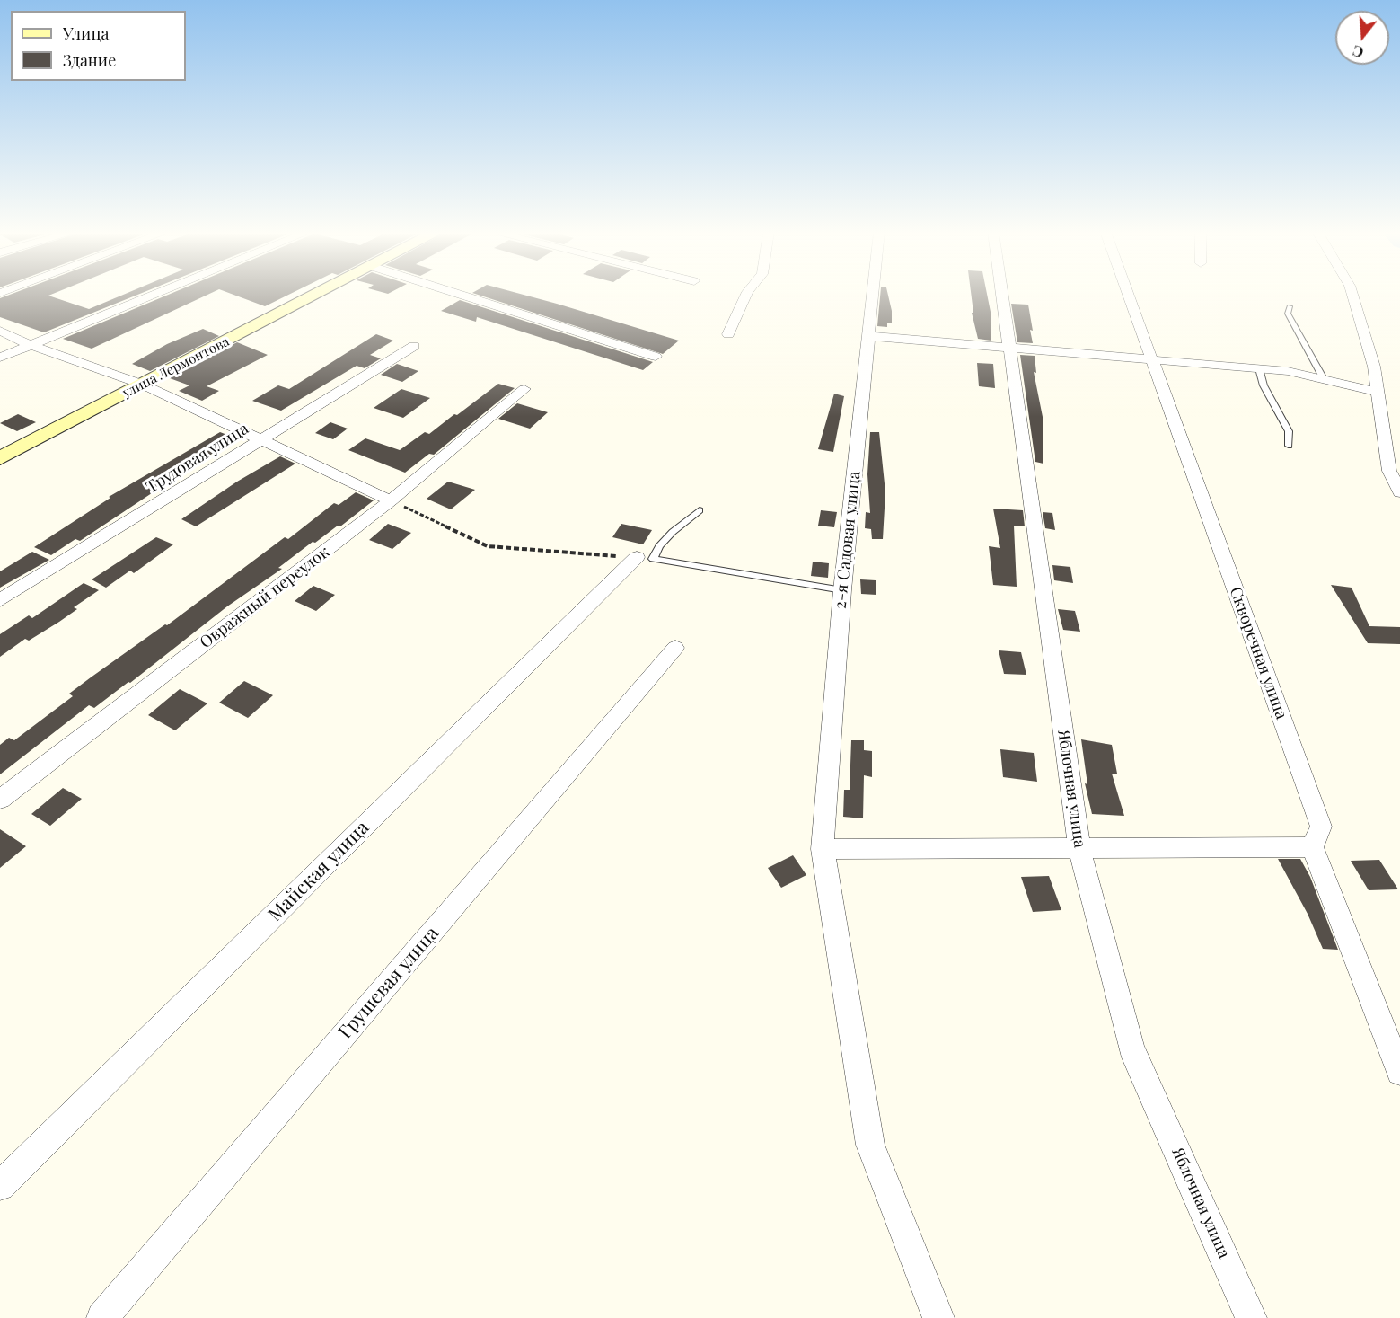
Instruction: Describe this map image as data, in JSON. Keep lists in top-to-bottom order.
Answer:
{
  "streets": {
    "street": [
      "улица Лермонтова",
      "Трудовая улица",
      "2-я Садовая улица",
      "Овражный переулок",
      "Скворечная улица",
      "Яблочная улица",
      "Майская улица",
      "Грушевая улица"
    ]
  },
  "legend": ["Улица", "Здание"],
  "north": "bottom"
}
